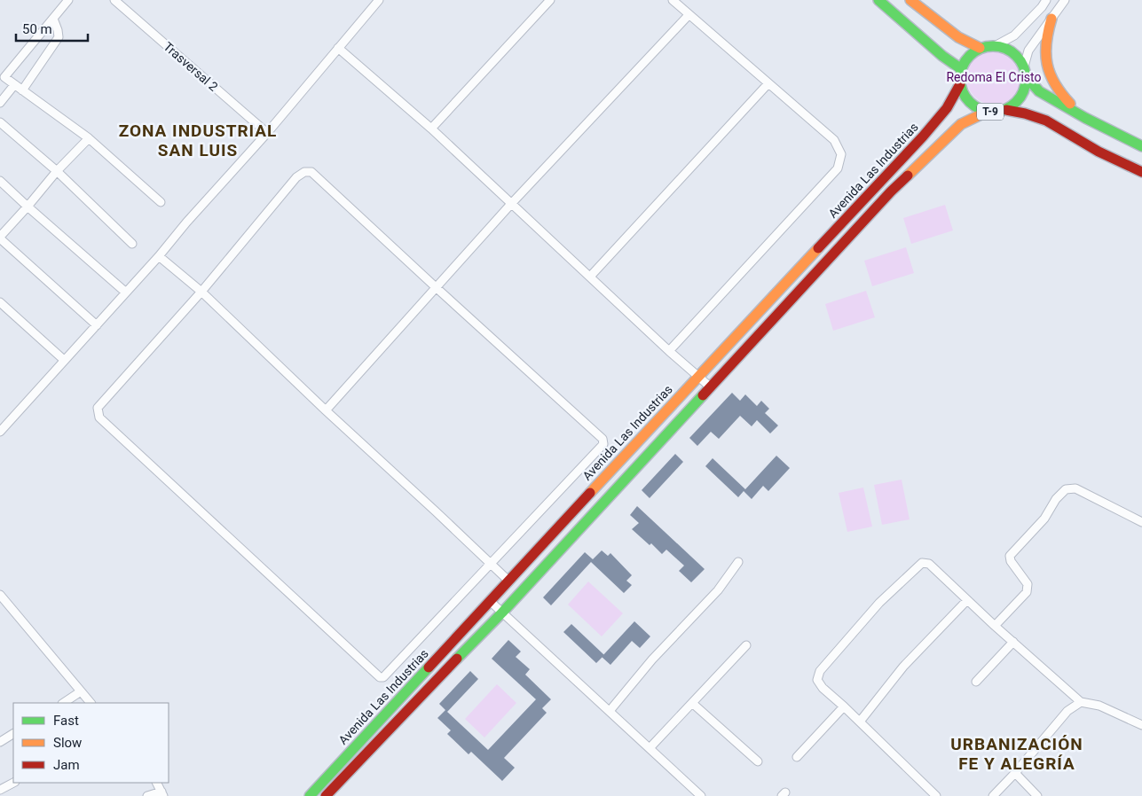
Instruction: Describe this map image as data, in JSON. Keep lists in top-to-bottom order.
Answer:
{
  "streets": {
    "street": ["Trasversal 2", "T-9", "Avenida Las Industrias"]
  },
  "crossings": [
    ["T-9", "Avenida Las Industrias"]
  ],
  "districts": ["ZONA INDUSTRIAL SAN LUIS", "URBANIZACIÓN FE Y ALEGRÍA"],
  "parks": ["Redoma El Cristo"],
  "legend": ["Fast", "Slow", "Jam"],
  "scale_bar": "50 m"
}
